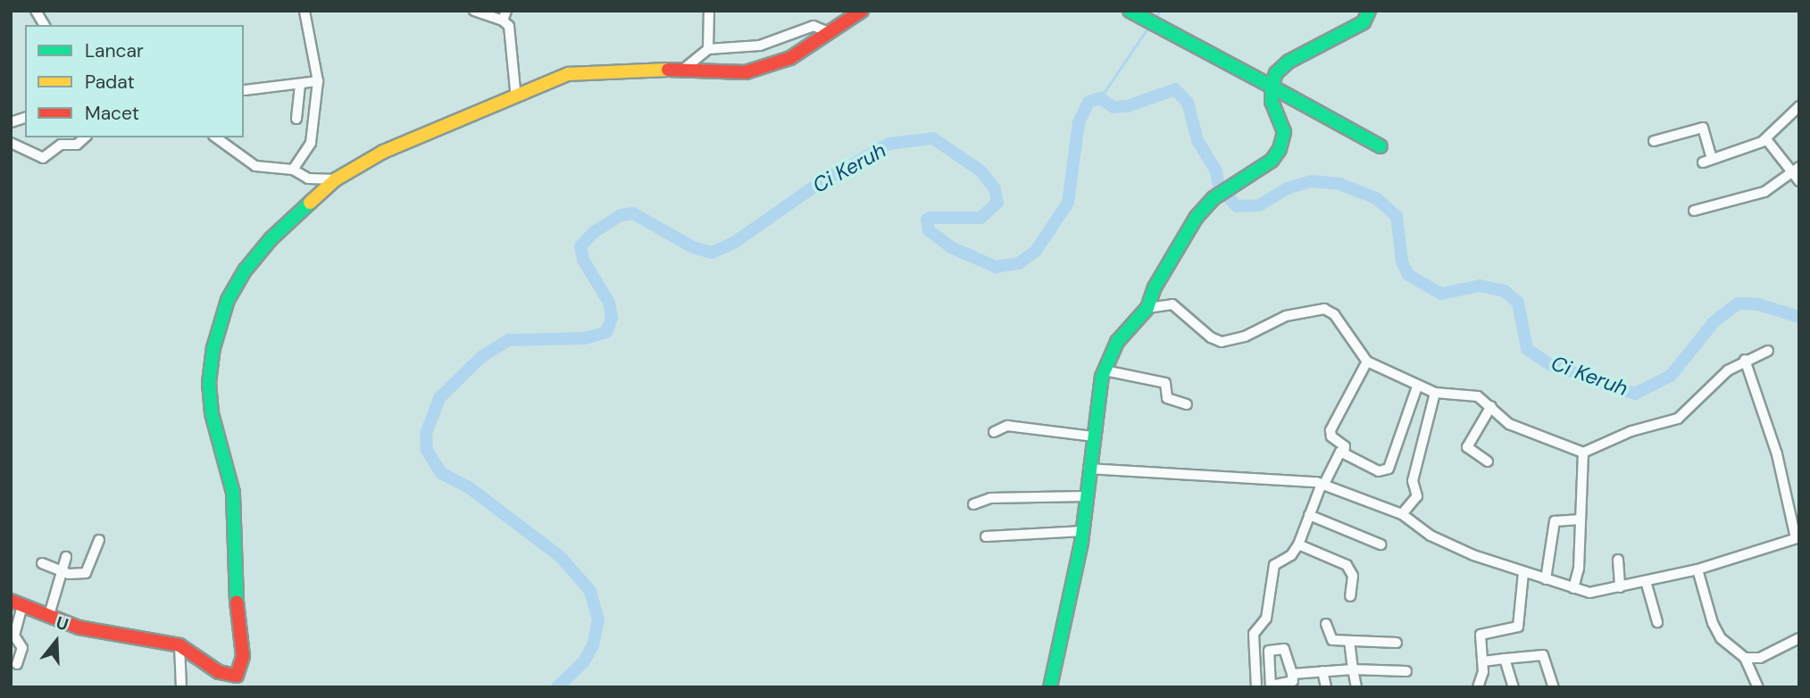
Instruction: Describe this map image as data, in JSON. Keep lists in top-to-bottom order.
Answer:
{
  "water": ["Ci Keruh"],
  "legend": ["Lancar", "Padat", "Macet"],
  "north": "top"
}
